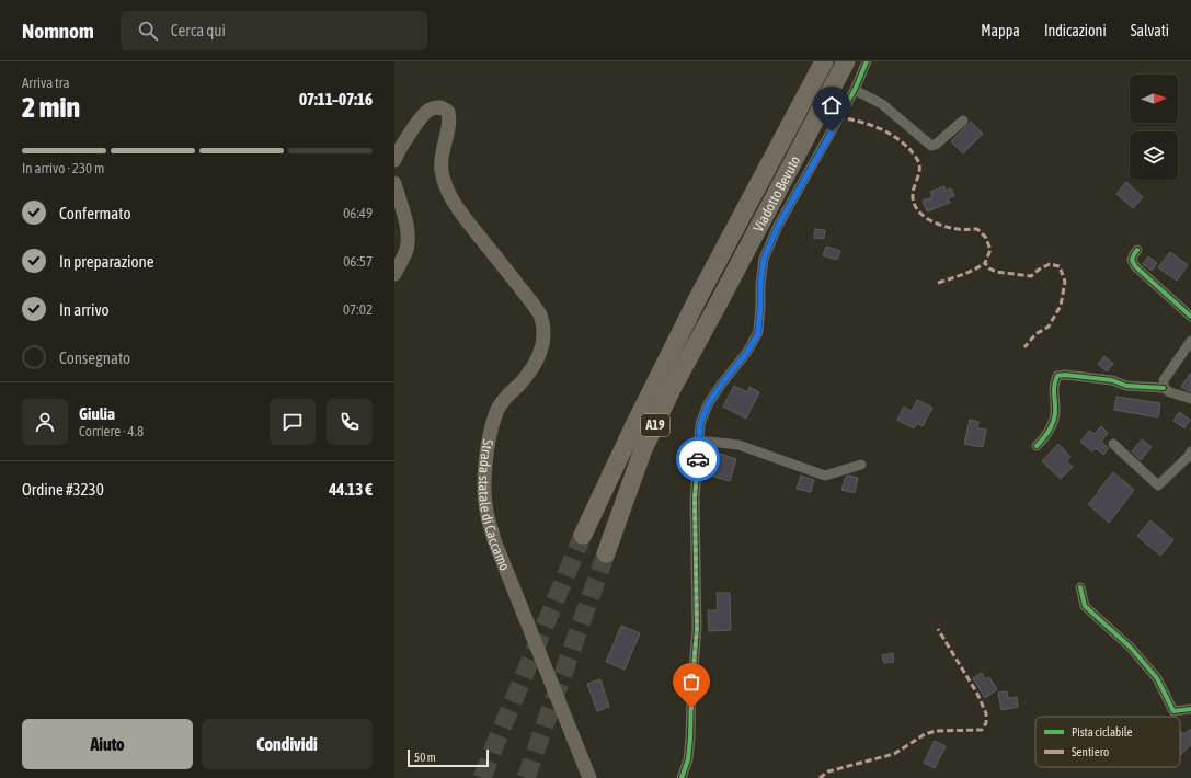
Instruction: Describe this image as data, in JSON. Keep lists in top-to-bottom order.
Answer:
{
  "streets": {
    "highway": ["Viadotto Bevuto", "A19"],
    "main road": ["Strada statale di Caccamo"]
  },
  "legend": ["Pista ciclabile", "Sentiero"],
  "scale_bar": "50 m",
  "north": "right",
  "page": {
    "header": "Nomnom",
    "search": "Cerca qui",
    "nav": ["Mappa", "Indicazioni", "Salvati"],
    "heading": ["2 min", "Arriva tra", "07:11–07:16"],
    "panel": [
      "Giulia",
      "Corriere · 4.8",
      "Ordine #3230",
      "44.13 €"
    ],
    "bar": "In arrivo · 230 m",
    "list": [
      ["Confermato", "06:49"],
      ["In preparazione", "06:57"],
      ["In arrivo", "07:02"],
      "Consegnato"
    ],
    "buttons": ["Aiuto", "Condividi"],
    "scale": "50 m"
  }
}
